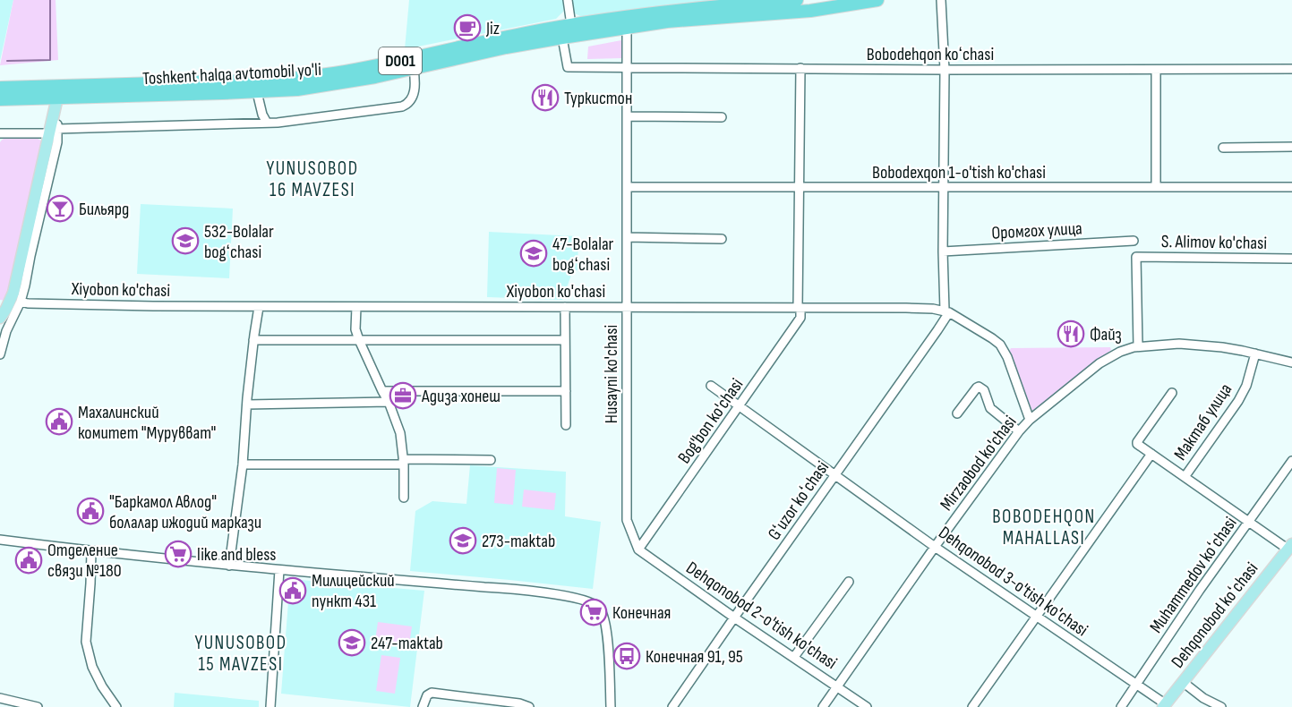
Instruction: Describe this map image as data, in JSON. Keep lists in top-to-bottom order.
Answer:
{
  "streets": {
    "highway": ["D001", "Toshkent halqa avtomobil yo'li"],
    "main road": ["Dehqonobod koʻchasi"],
    "street": [
      "Bobodehqon koʻchasi",
      "Bobodexqon 1-o'tish ko'chasi",
      "Оромгох улица",
      "S. Alimov ko'chasi",
      "Xiyobon ko'chasi",
      "Husayni ko'chasi",
      "Bog'bon ko'chasi",
      "Мактаб улица",
      "Mirzaobod ko'chasi",
      "Gʻuzor koʻchasi",
      "Muhammedov koʻchasi",
      "Dehqonobod 3-o'tish ko'chasi",
      "Dehqonobod 2-o'tish ko'chasi"
    ]
  },
  "crossings": [
    ["Bobodehqon koʻchasi", "Toshkent halqa avtomobil yo'li"],
    ["Bobodehqon koʻchasi", "Husayni ko'chasi"],
    ["Bobodehqon koʻchasi", "Bog'bon ko'chasi"],
    ["Toshkent halqa avtomobil yo'li", "Husayni ko'chasi"],
    ["Bobodexqon 1-o'tish ko'chasi", "Husayni ko'chasi"],
    ["Bobodexqon 1-o'tish ko'chasi", "Bog'bon ko'chasi"],
    ["S. Alimov ko'chasi", "Mirzaobod ko'chasi"],
    ["Xiyobon ko'chasi", "Husayni ko'chasi"],
    ["Xiyobon ko'chasi", "Bog'bon ko'chasi"],
    ["Xiyobon ko'chasi", "Mirzaobod ko'chasi"],
    ["Xiyobon ko'chasi", "Gʻuzor koʻchasi"],
    ["Husayni ko'chasi", "Bog'bon ko'chasi"],
    ["Husayni ko'chasi", "Dehqonobod 2-o'tish ko'chasi"],
    ["Bog'bon ko'chasi", "Dehqonobod 3-o'tish ko'chasi"],
    ["Bog'bon ko'chasi", "Dehqonobod 2-o'tish ko'chasi"],
    ["Мактаб улица", "Mirzaobod ko'chasi"],
    ["Mirzaobod ko'chasi", "Dehqonobod 3-o'tish ko'chasi"],
    ["Mirzaobod ko'chasi", "Dehqonobod 2-o'tish ko'chasi"],
    ["Gʻuzor koʻchasi", "Dehqonobod 3-o'tish ko'chasi"],
    ["Gʻuzor koʻchasi", "Dehqonobod 2-o'tish ko'chasi"],
    ["Muhammedov koʻchasi", "Dehqonobod 3-o'tish ko'chasi"],
    ["Dehqonobod 3-o'tish ko'chasi", "Dehqonobod koʻchasi"]
  ],
  "districts": ["YUNUSOBOD 16 MAVZESI", "BOBODEHQON MAHALLASI", "YUNUSOBOD 15 MAVZESI"],
  "places": {
    "cafe": ["Jiz"],
    "restaurant": ["Туркистон", "Файз"],
    "bar": ["Бильярд"],
    "school or university": [
      "532-Bolalar bogʻchasi",
      "47-Bolalar bogʻchasi",
      "273-maktab",
      "247-maktab"
    ],
    "office": ["Адиза хонеш"],
    "public building": [
      "Махалинский комитет \"Мурувват\"",
      "\"Баркамол Авлод\" болалар ижодий маркази",
      "Отделение связи №180",
      "Милицейский пункт 431"
    ],
    "supermarket": ["like and bless", "Конечная"],
    "bus stop": ["Конечная 91, 95"]
  }
}
